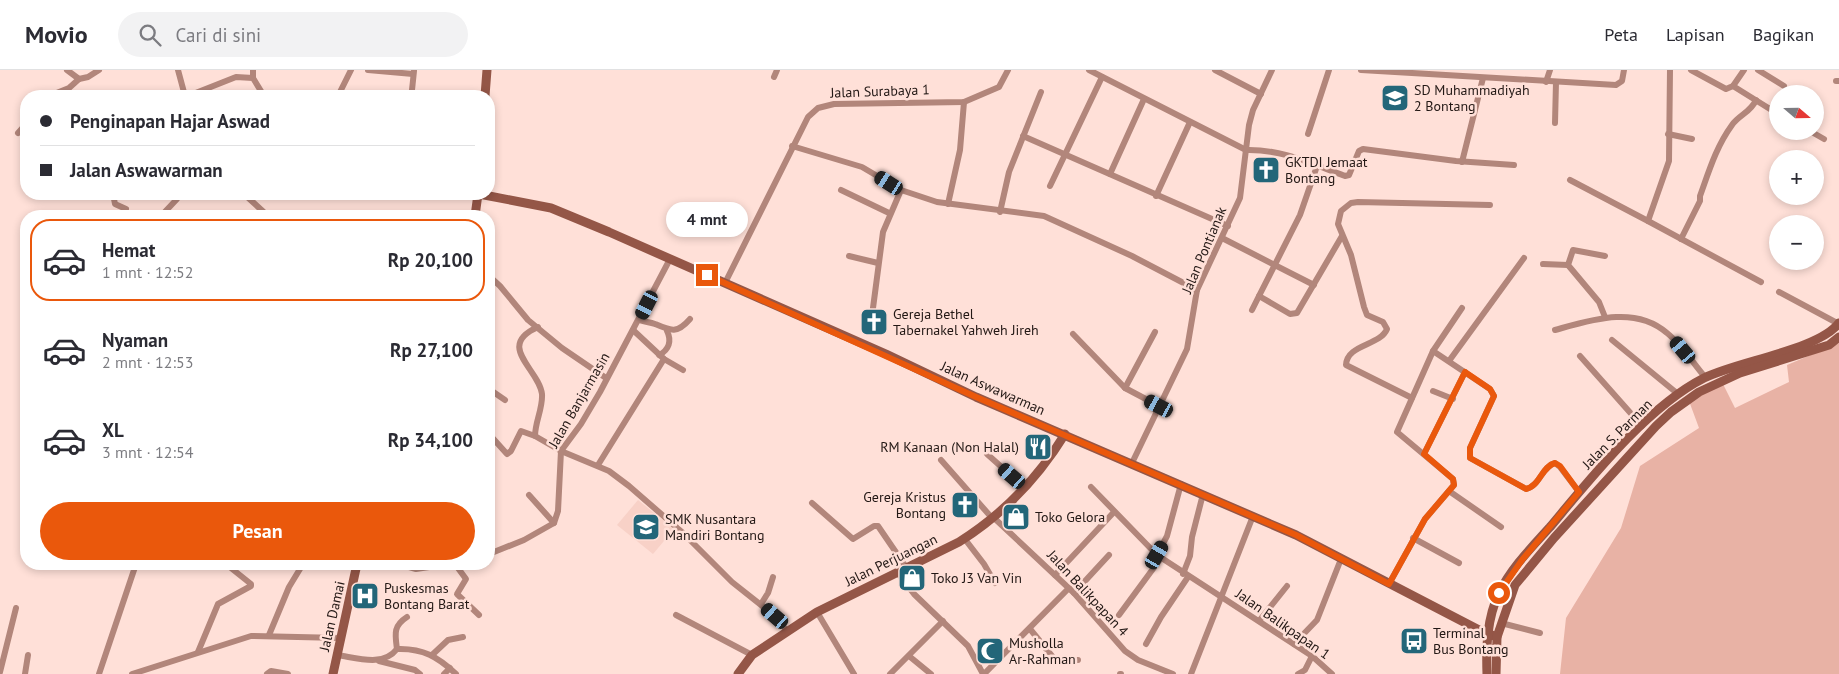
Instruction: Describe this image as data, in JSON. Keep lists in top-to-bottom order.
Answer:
{
  "streets": {
    "street": [
      "Jalan Surabaya 1",
      "Jalan Pontianak",
      "Jalan Aswawarman",
      "Jalan Banjarmasin",
      "Jalan S. Parman",
      "Jalan Perjuangan",
      "Jalan Balikpapan 4",
      "Jalan Damai",
      "Jalan Balikpapan 1"
    ]
  },
  "crossings": [
    ["Jalan Surabaya 1", "Jalan Aswawarman"],
    ["Jalan Pontianak", "Jalan Aswawarman"],
    ["Jalan Aswawarman", "Jalan Banjarmasin"],
    ["Jalan Aswawarman", "Jalan S. Parman"],
    ["Jalan Aswawarman", "Jalan Perjuangan"],
    ["Jalan Perjuangan", "Jalan Balikpapan 4"]
  ],
  "places": {
    "school or university": ["SD Muhammadiyah 2 Bontang", "SMK Nusantara Mandiri Bontang"],
    "church": ["GKTDI Jemaat Bontang", "Gereja Bethel Tabernakel Yahweh Jireh", "Gereja Kristus Bontang"],
    "restaurant": ["RM Kanaan (Non Halal)"],
    "shop": ["Toko Gelora", "Toko J3 Van Vin"],
    "hospital": ["Puskesmas Bontang Barat"],
    "bus stop": ["Terminal Bus Bontang"],
    "mosque": ["Musholla Ar-Rahman"]
  },
  "north": "right",
  "page": {
    "header": "Movio",
    "search": "Cari di sini",
    "nav": ["Peta", "Lapisan", "Bagikan"],
    "map_buttons": ["+", "−"],
    "banner": ["Penginapan Hajar Aswad", "Jalan Aswawarman"],
    "bubble": "4 mnt",
    "list": [
      {
        "name": "Hemat",
        "note": "1 mnt · 12:52",
        "value": "Rp 20,100"
      },
      {
        "name": "Nyaman",
        "note": "2 mnt · 12:53",
        "value": "Rp 27,100"
      },
      {
        "name": "XL",
        "note": "3 mnt · 12:54",
        "value": "Rp 34,100"
      }
    ],
    "buttons": "Pesan"
  }
}
